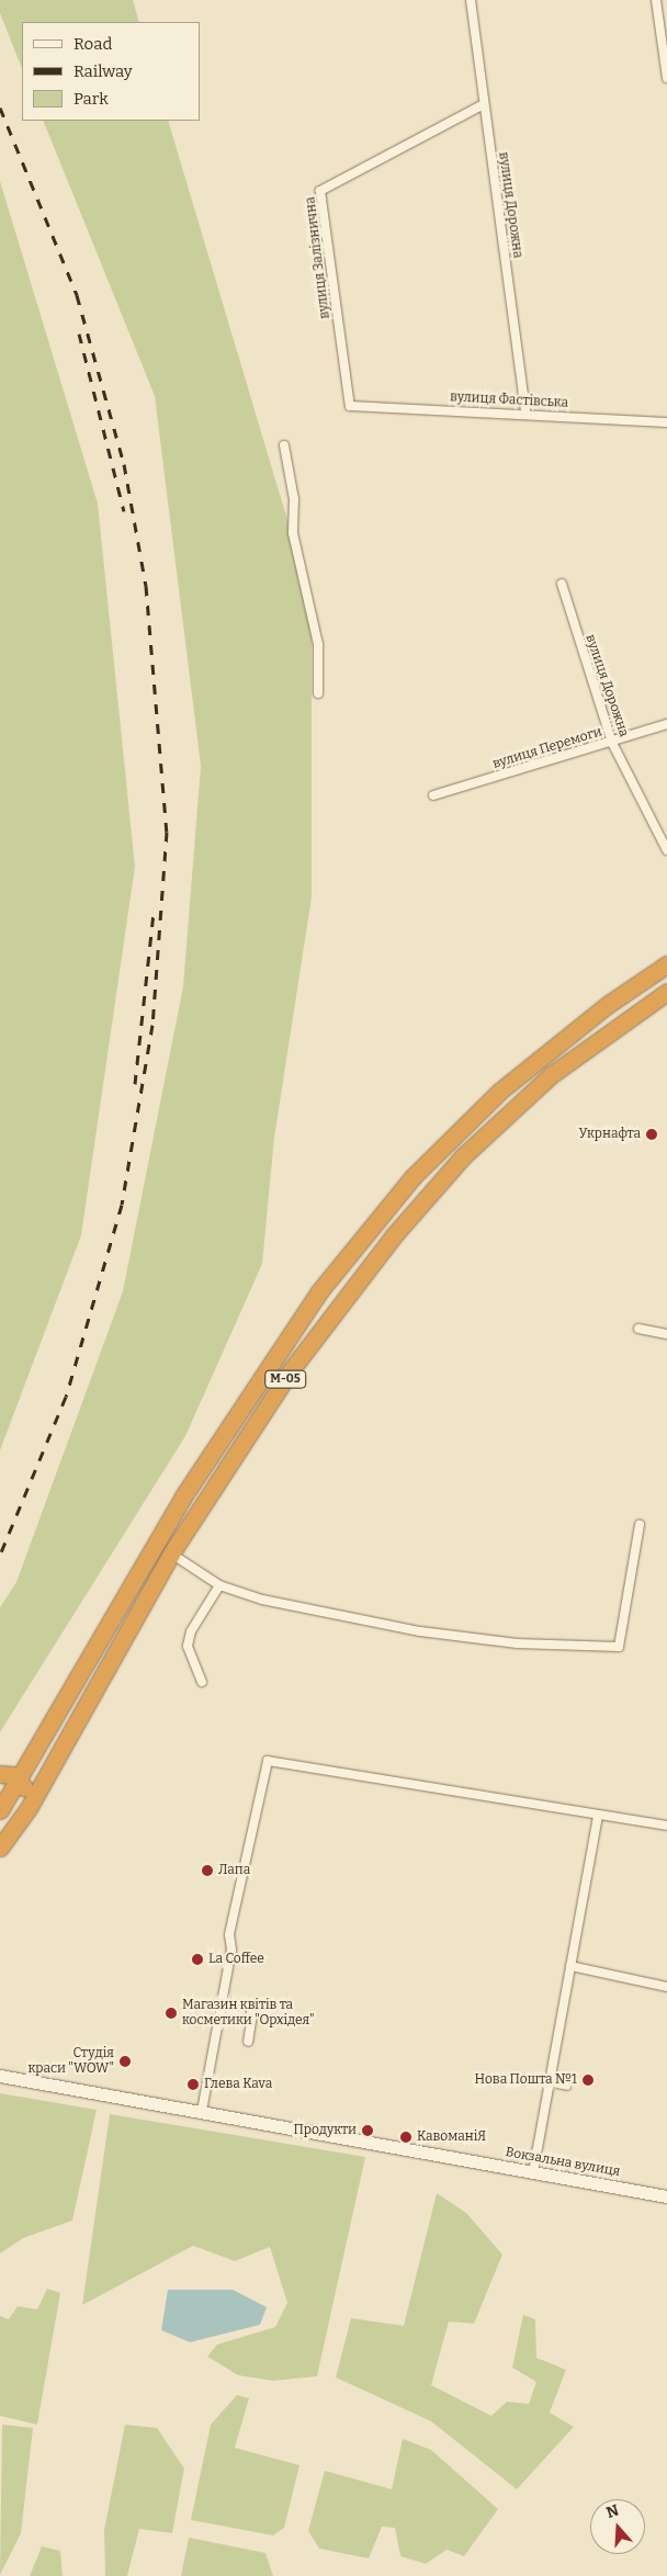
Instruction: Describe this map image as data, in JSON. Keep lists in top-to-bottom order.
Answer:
{
  "streets": {
    "highway": ["М-05"],
    "street": [
      "вулиця Дорожна",
      "вулиця Залізнична",
      "вулиця Фастівська",
      "вулиця Перемоги",
      "Вокзальна вулиця"
    ]
  },
  "crossings": [
    ["вулиця Дорожна", "вулиця Залізнична"],
    ["вулиця Дорожна", "вулиця Фастівська"],
    ["вулиця Дорожна", "вулиця Перемоги"],
    ["вулиця Залізнична", "вулиця Фастівська"]
  ],
  "places": [
    "Укрнафта",
    "Лапа",
    "La Coffee",
    "Магазин квітів та косметики \"Орхідея\"",
    "Студія краси \"WOW\"",
    "Нова Пошта №1",
    "Глева Kava",
    "Продукти",
    "КавоманіЯ"
  ],
  "legend": ["Road", "Railway", "Park"],
  "north": "top"
}
